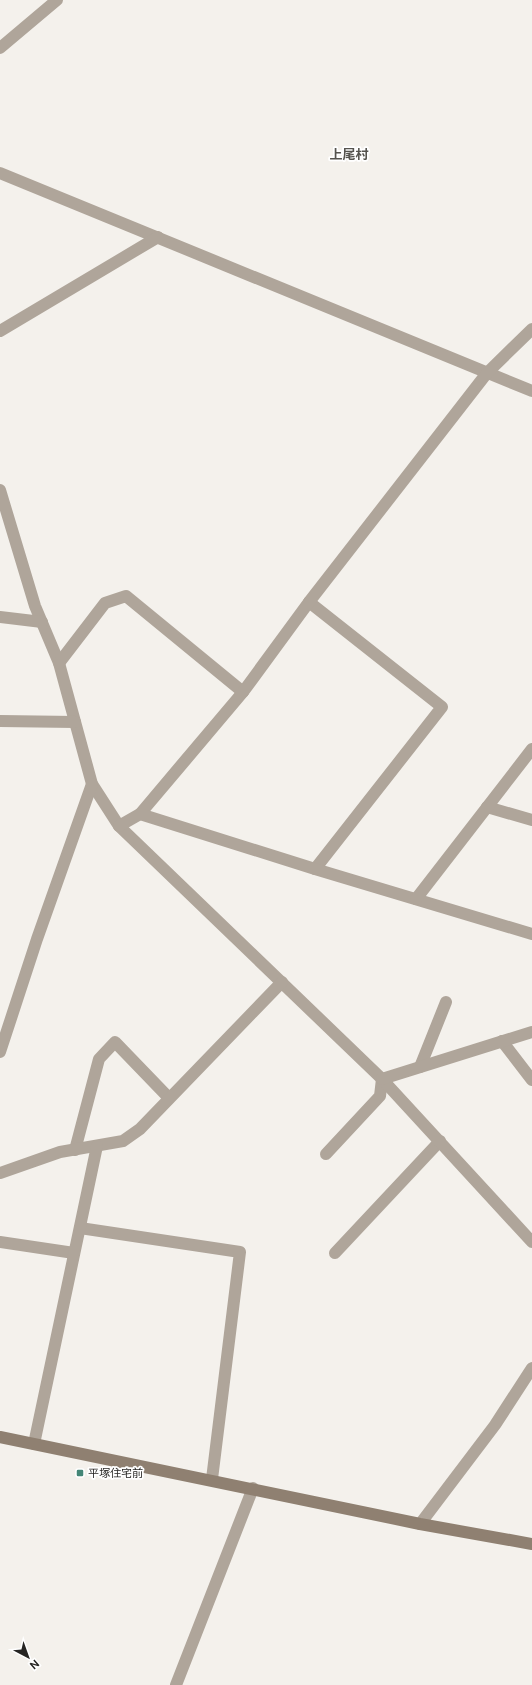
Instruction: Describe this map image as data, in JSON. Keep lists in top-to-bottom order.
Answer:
{
  "districts": ["上尾村"],
  "places": {
    "transit": ["平塚住宅前"]
  },
  "north": "bottom right"
}
